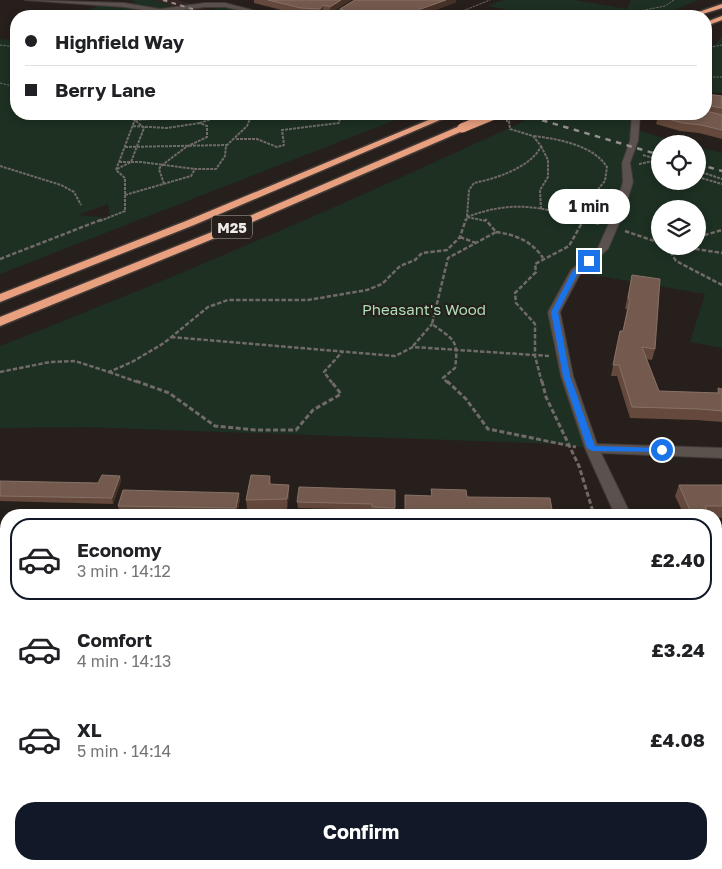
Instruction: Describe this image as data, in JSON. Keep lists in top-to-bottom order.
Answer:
{
  "streets": {
    "highway": ["M25"]
  },
  "parks": ["Pheasant's Wood"],
  "page": {
    "banner": ["Highfield Way", "Berry Lane"],
    "bubble": "1 min",
    "list": [
      {
        "name": "Economy",
        "note": "3 min · 14:12",
        "value": "£2.40"
      },
      {
        "name": "Comfort",
        "note": "4 min · 14:13",
        "value": "£3.24"
      },
      {
        "name": "XL",
        "note": "5 min · 14:14",
        "value": "£4.08"
      }
    ],
    "buttons": "Confirm"
  }
}
